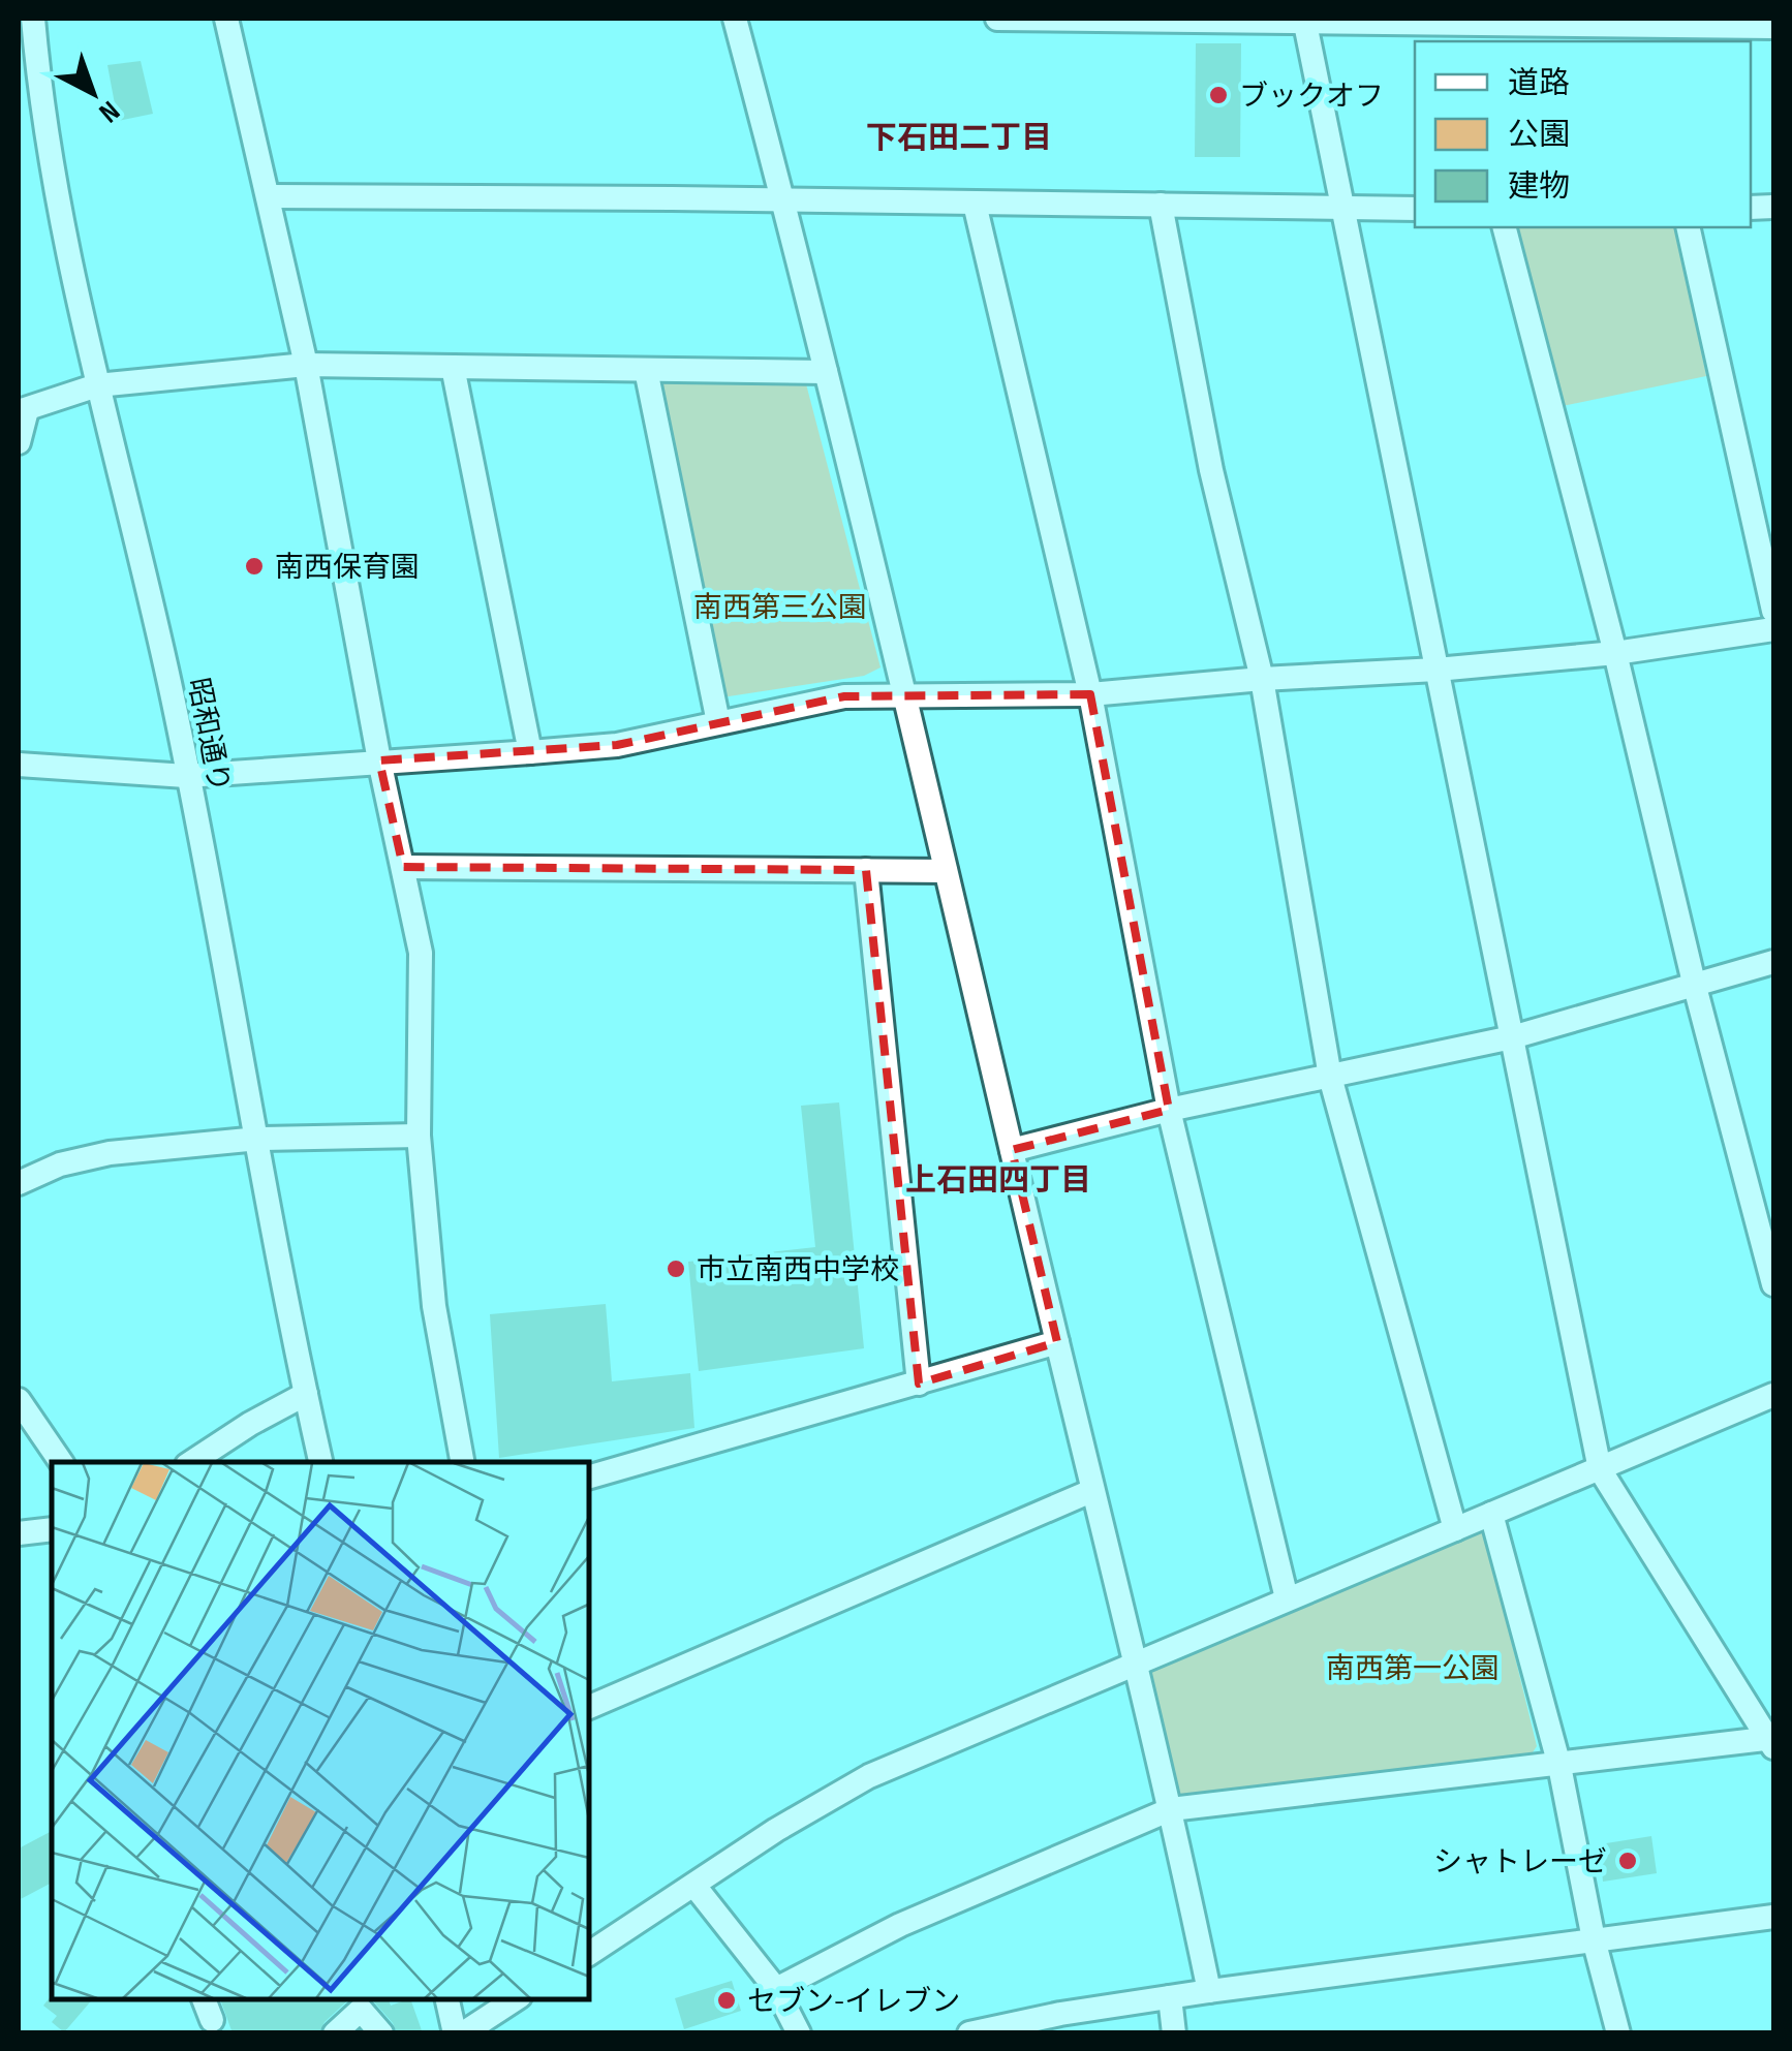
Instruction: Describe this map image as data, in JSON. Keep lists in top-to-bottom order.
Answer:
{
  "streets": {
    "street": ["昭和通り"]
  },
  "districts": ["下石田二丁目", "上石田四丁目"],
  "parks": ["南西第三公園", "南西第一公園"],
  "places": [
    "ブックオフ",
    "南西保育園",
    "市立南西中学校",
    "シャトレーゼ",
    "セブン-イレブン"
  ],
  "legend": ["道路", "公園", "建物"],
  "north": "bottom right"
}
